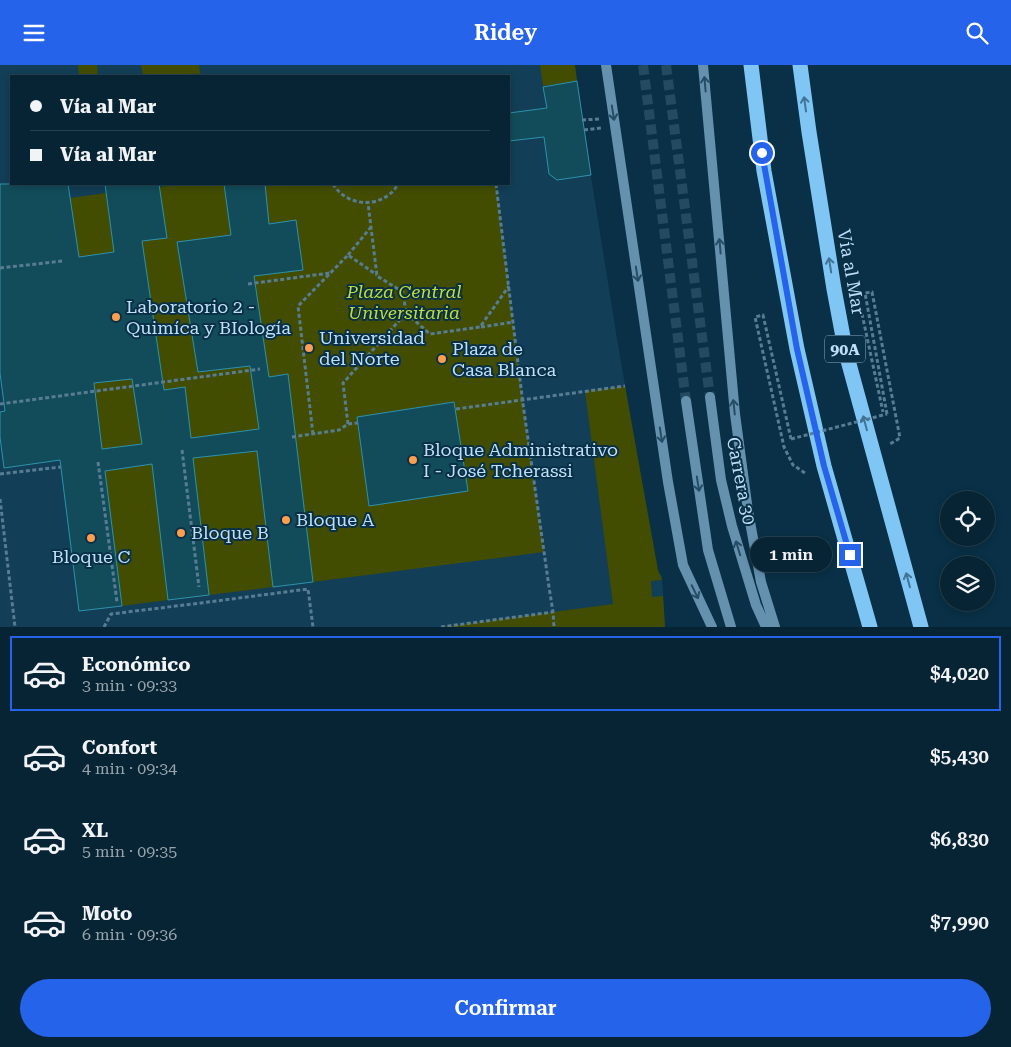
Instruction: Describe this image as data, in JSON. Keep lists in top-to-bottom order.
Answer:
{
  "streets": {
    "highway": ["Vía al Mar", "90A"],
    "main road": ["Carrera 30"]
  },
  "parks": ["Plaza Central Universitaria"],
  "places": [
    "Laboratorio 2 - Quimíca y BIología",
    "Universidad del Norte",
    "Plaza de Casa Blanca",
    "Bloque Administrativo I - José Tcherassi",
    "Bloque A",
    "Bloque B",
    "Bloque C"
  ],
  "page": {
    "header": "Ridey",
    "banner": ["Vía al Mar", "Vía al Mar"],
    "bubble": "1 min",
    "list": [
      {
        "name": "Económico",
        "note": "3 min · 09:33",
        "value": "$4,020"
      },
      {
        "name": "Confort",
        "note": "4 min · 09:34",
        "value": "$5,430"
      },
      {
        "name": "XL",
        "note": "5 min · 09:35",
        "value": "$6,830"
      },
      {
        "name": "Moto",
        "note": "6 min · 09:36",
        "value": "$7,990"
      }
    ],
    "buttons": "Confirmar"
  }
}
